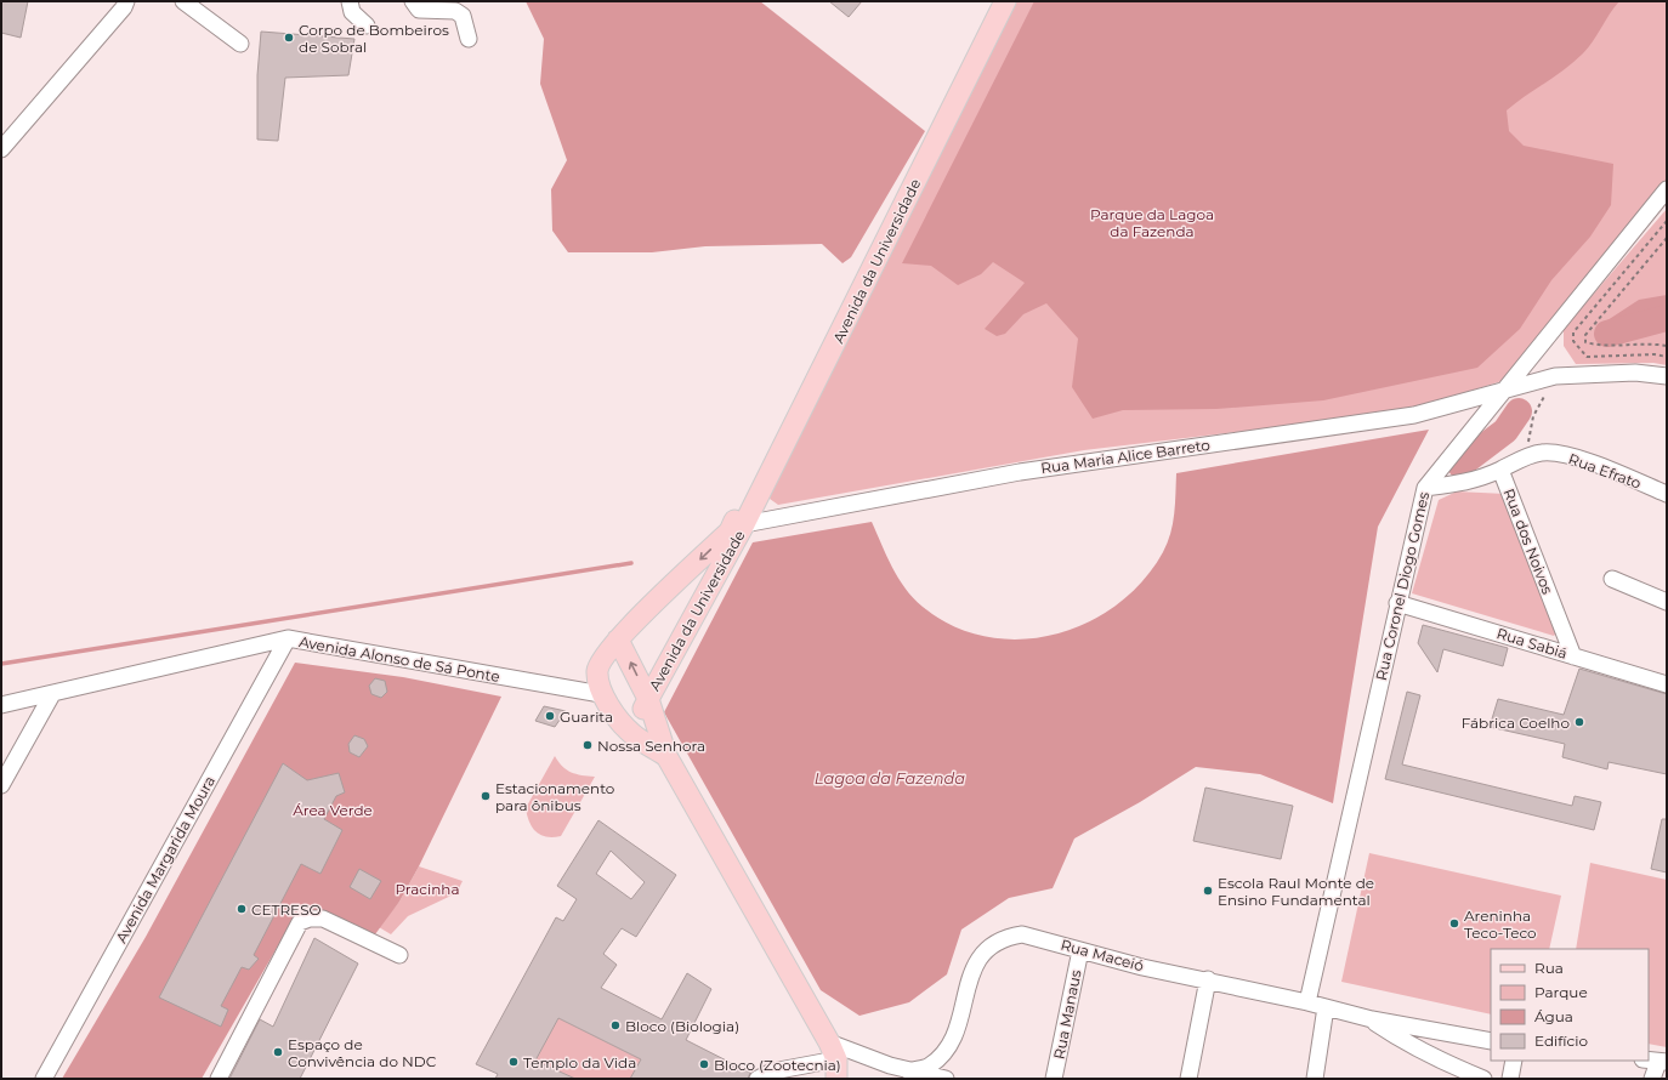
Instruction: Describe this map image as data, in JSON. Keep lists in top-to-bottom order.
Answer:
{
  "streets": {
    "main road": ["Avenida da Universidade"],
    "street": [
      "Rua Maria Alice Barreto",
      "Rua Efrato",
      "Rua dos Noivos",
      "Rua Coronel Diogo Gomes",
      "Rua Sabiá",
      "Avenida Alonso de Sá Ponte",
      "Avenida Margarida Moura",
      "Rua Maceió",
      "Rua Manaus"
    ]
  },
  "crossings": [
    ["Avenida da Universidade", "Rua Maria Alice Barreto"],
    ["Avenida da Universidade", "Avenida Alonso de Sá Ponte"],
    ["Rua Maria Alice Barreto", "Rua Coronel Diogo Gomes"],
    ["Rua Efrato", "Rua dos Noivos"],
    ["Rua dos Noivos", "Rua Sabiá"],
    ["Rua Coronel Diogo Gomes", "Rua Sabiá"],
    ["Rua Coronel Diogo Gomes", "Rua Maceió"],
    ["Avenida Alonso de Sá Ponte", "Avenida Margarida Moura"],
    ["Rua Maceió", "Rua Manaus"]
  ],
  "water": ["Lagoa da Fazenda"],
  "parks": ["Parque da Lagoa da Fazenda", "Área Verde", "Pracinha"],
  "places": [
    "Corpo de Bombeiros de Sobral",
    "Guarita",
    "Fábrica Coelho",
    "Nossa Senhora",
    "Estacionamento para ônibus",
    "Escola Raul Monte de Ensino Fundamental",
    "CETRESO",
    "Areninha Teco-Teco",
    "Bloco (Biologia)",
    "Espaço de Convivência do NDC",
    "Templo da Vida",
    "Bloco (Zootecnia)"
  ],
  "legend": [
    "Rua",
    "Parque",
    "Água",
    "Edifício"
  ]
}
